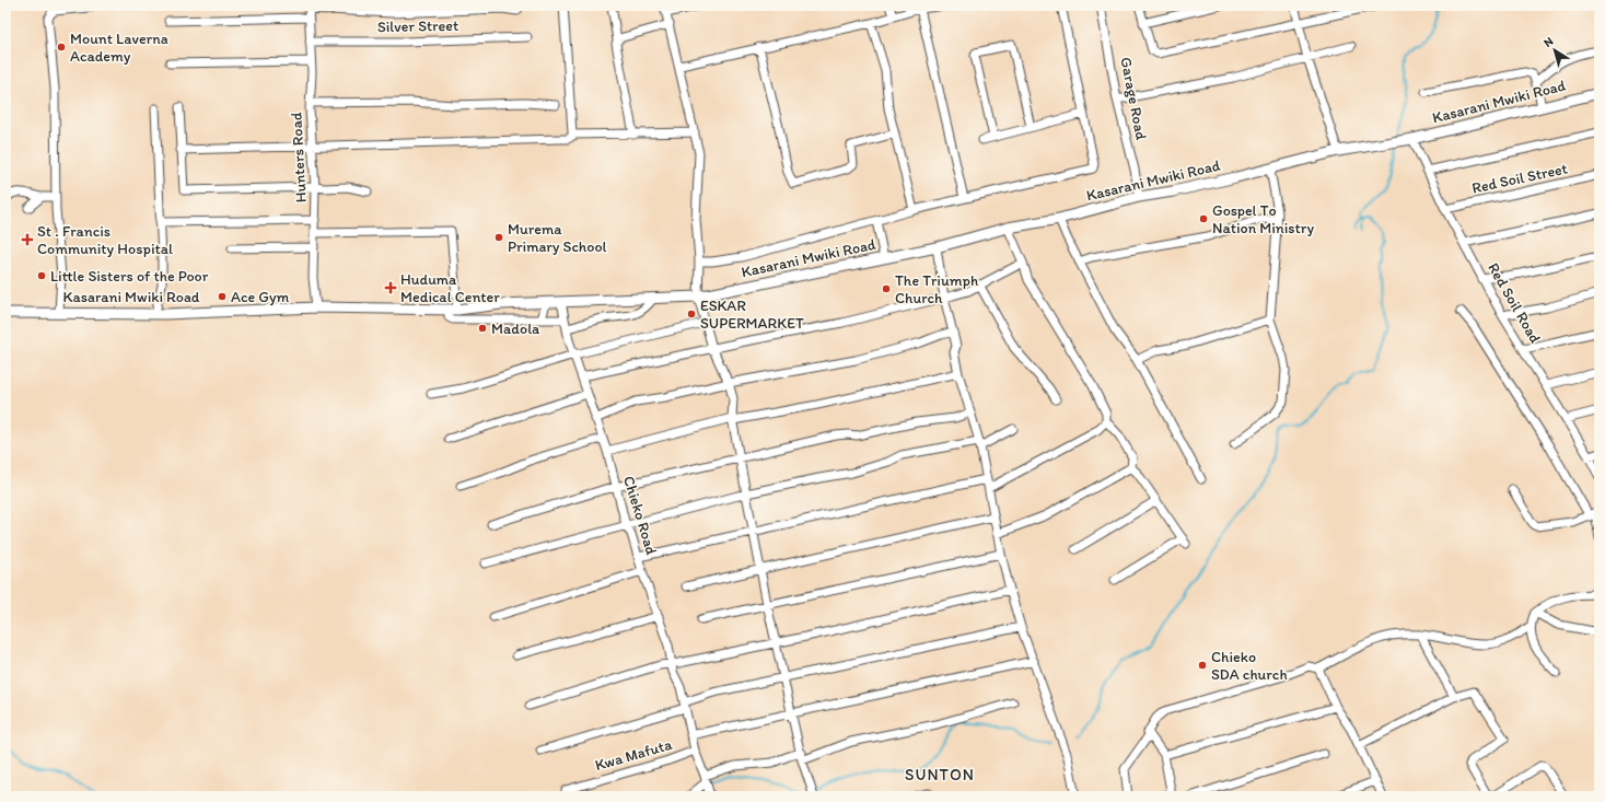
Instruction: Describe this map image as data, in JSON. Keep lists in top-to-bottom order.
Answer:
{
  "streets": {
    "main road": ["Kasarani Mwiki Road"],
    "street": [
      "Silver Street",
      "Garage Road",
      "Hunters Road",
      "Red Soil Street",
      "Red Soil Road",
      "Chieko Road",
      "Kwa Mafuta"
    ]
  },
  "crossings": [
    ["Silver Street", "Hunters Road"],
    ["Garage Road", "Kasarani Mwiki Road"],
    ["Kasarani Mwiki Road", "Hunters Road"],
    ["Kasarani Mwiki Road", "Red Soil Road"],
    ["Kasarani Mwiki Road", "Chieko Road"],
    ["Red Soil Street", "Red Soil Road"],
    ["Chieko Road", "Kwa Mafuta"]
  ],
  "districts": ["SUNTON"],
  "places": {
    "other": [
      "Mount Laverna Academy",
      "Gospel To Nation Ministry",
      "Murema Primary School",
      "Little Sisters of the Poor",
      "The Triumph Church",
      "Ace Gym",
      "ESKAR SUPERMARKET",
      "Madola",
      "Chieko SDA church"
    ],
    "health": ["St . Francis Community Hospital", "Huduma Medical Center"]
  },
  "north": "top left"
}
